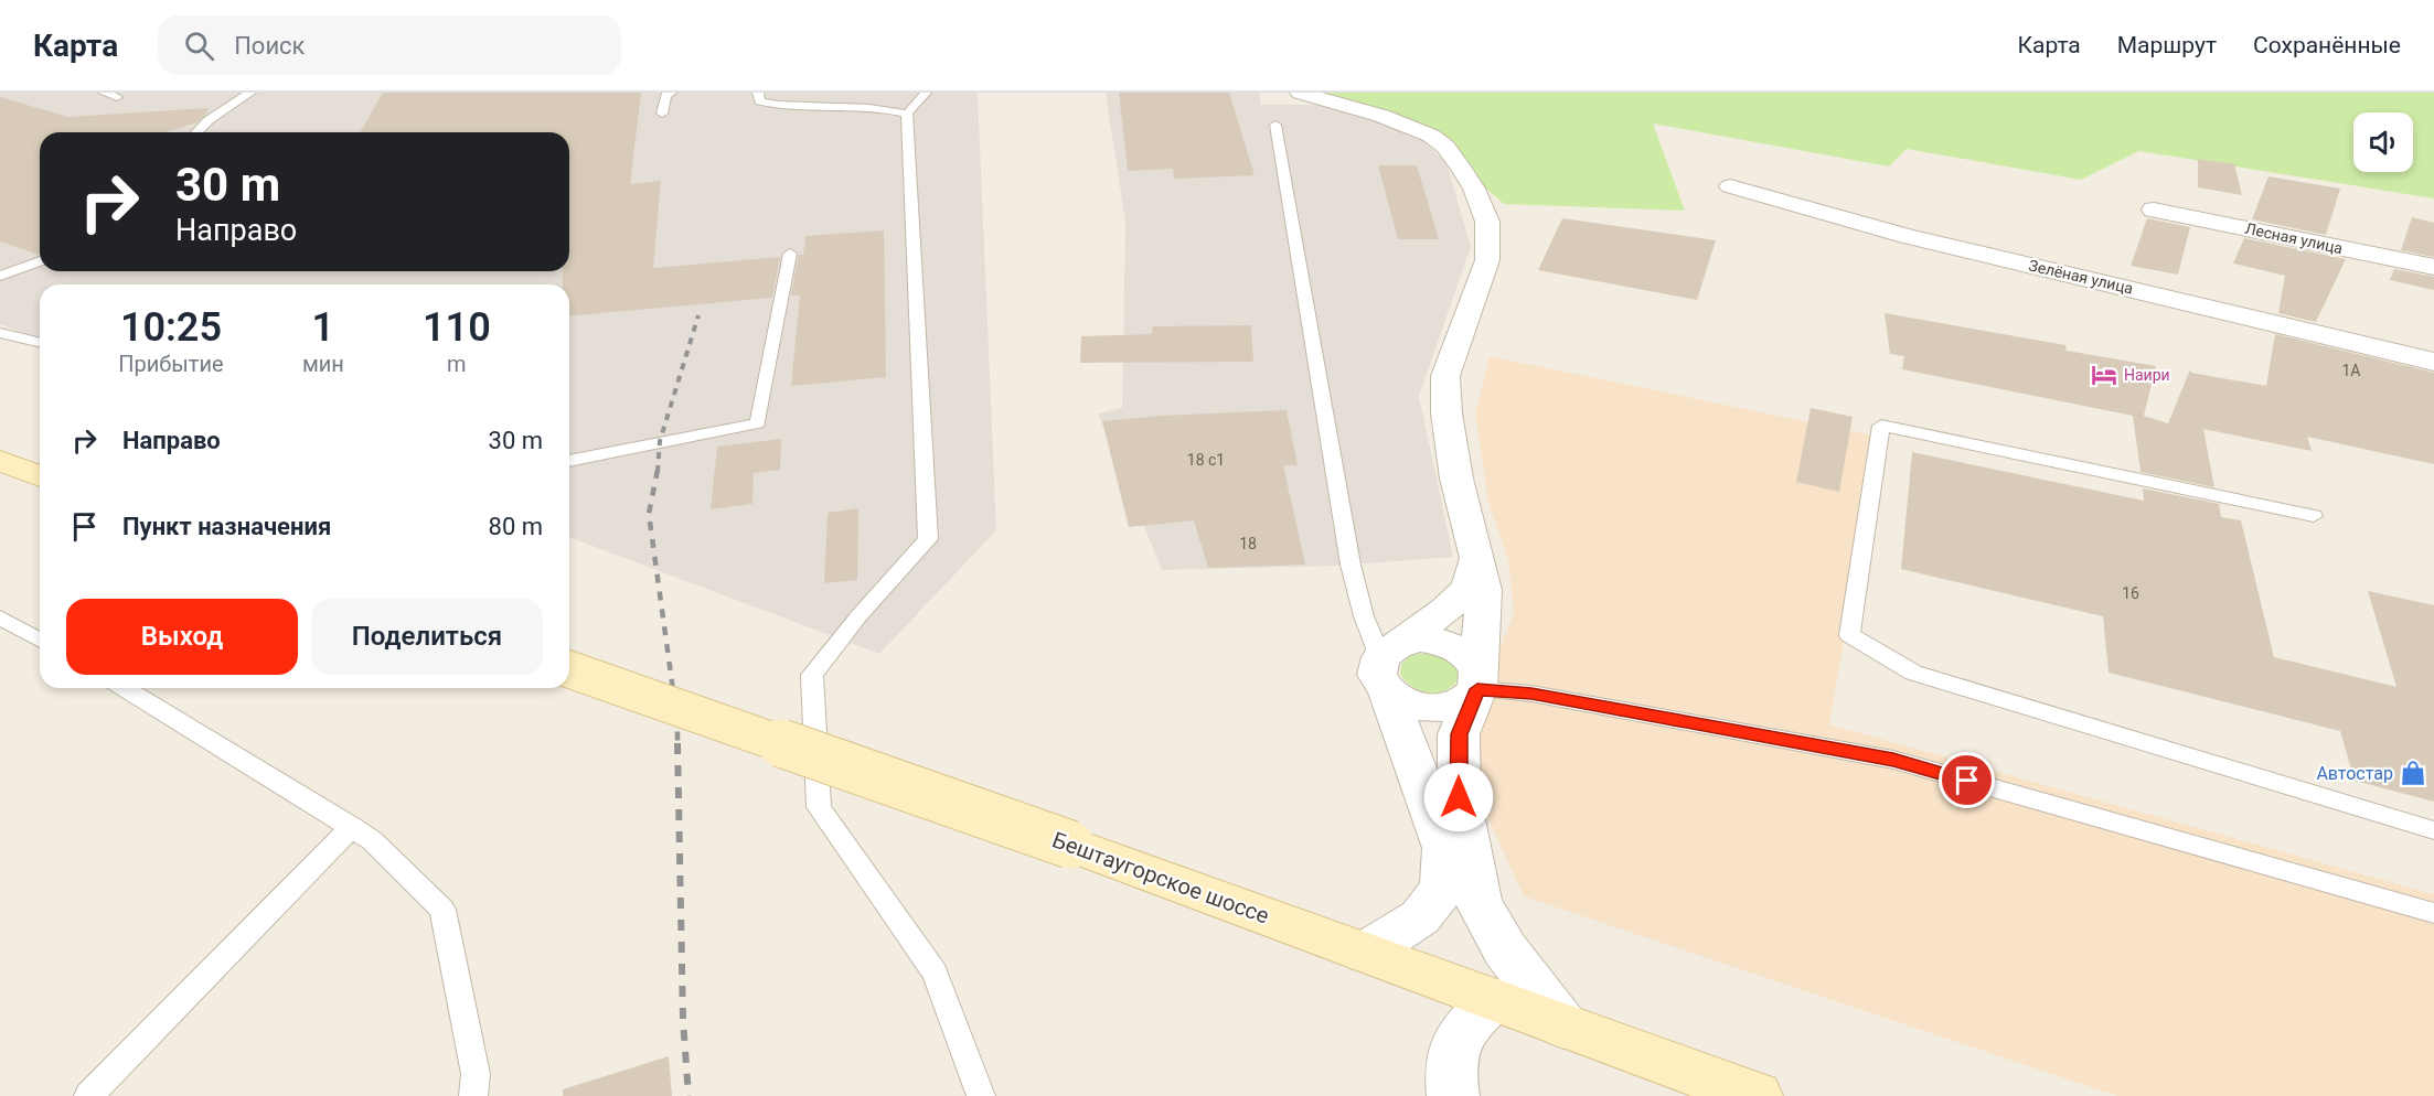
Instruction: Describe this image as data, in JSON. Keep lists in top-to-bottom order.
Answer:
{
  "streets": {
    "main road": ["Бештаугорское шоссе"],
    "street": ["Лесная улица", "Зелёная улица"]
  },
  "places": {
    "hotel": ["Наири"],
    "shop": ["Автостар"]
  },
  "house_numbers": [
    "1А",
    "18 с1",
    "18",
    "16"
  ],
  "page": {
    "header": "Карта",
    "search": "Поиск",
    "nav": ["Карта", "Маршрут", "Сохранённые"],
    "turn": ["30 m", "Направо"],
    "eta": [
      "10:25",
      "Прибытие",
      "1",
      "мин",
      "110",
      "m"
    ],
    "list": [
      {
        "name": "Направо",
        "value": "30 m"
      },
      {
        "name": "Пункт назначения",
        "value": "80 m"
      }
    ],
    "buttons": ["Выход", "Поделиться"]
  }
}
